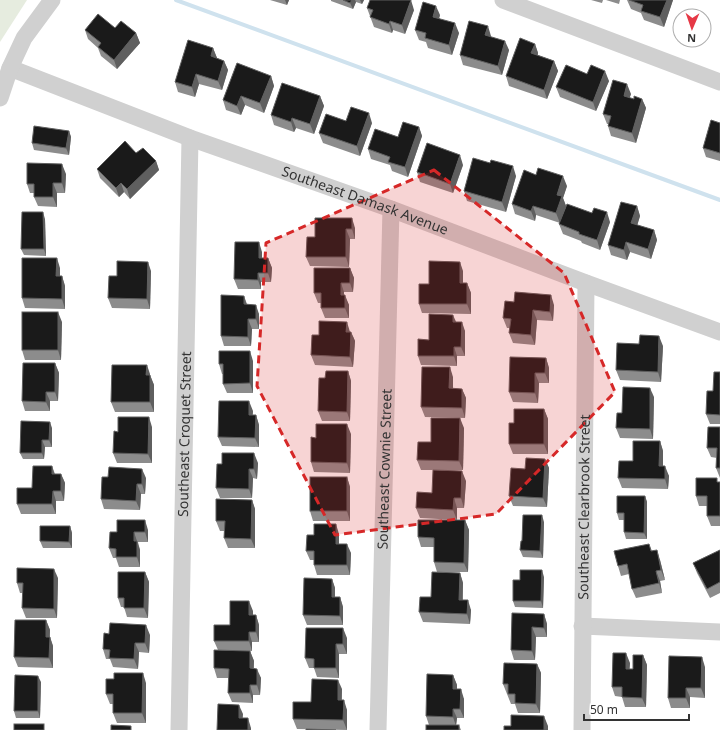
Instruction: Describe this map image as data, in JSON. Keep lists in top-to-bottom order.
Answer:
{
  "streets": {
    "street": [
      "Southeast Damask Avenue",
      "Southeast Croquet Street",
      "Southeast Cownie Street",
      "Southeast Clearbrook Street"
    ]
  },
  "crossings": [
    ["Southeast Damask Avenue", "Southeast Croquet Street"],
    ["Southeast Damask Avenue", "Southeast Cownie Street"],
    ["Southeast Damask Avenue", "Southeast Clearbrook Street"]
  ],
  "scale_bar": "50 m",
  "north": "bottom"
}
